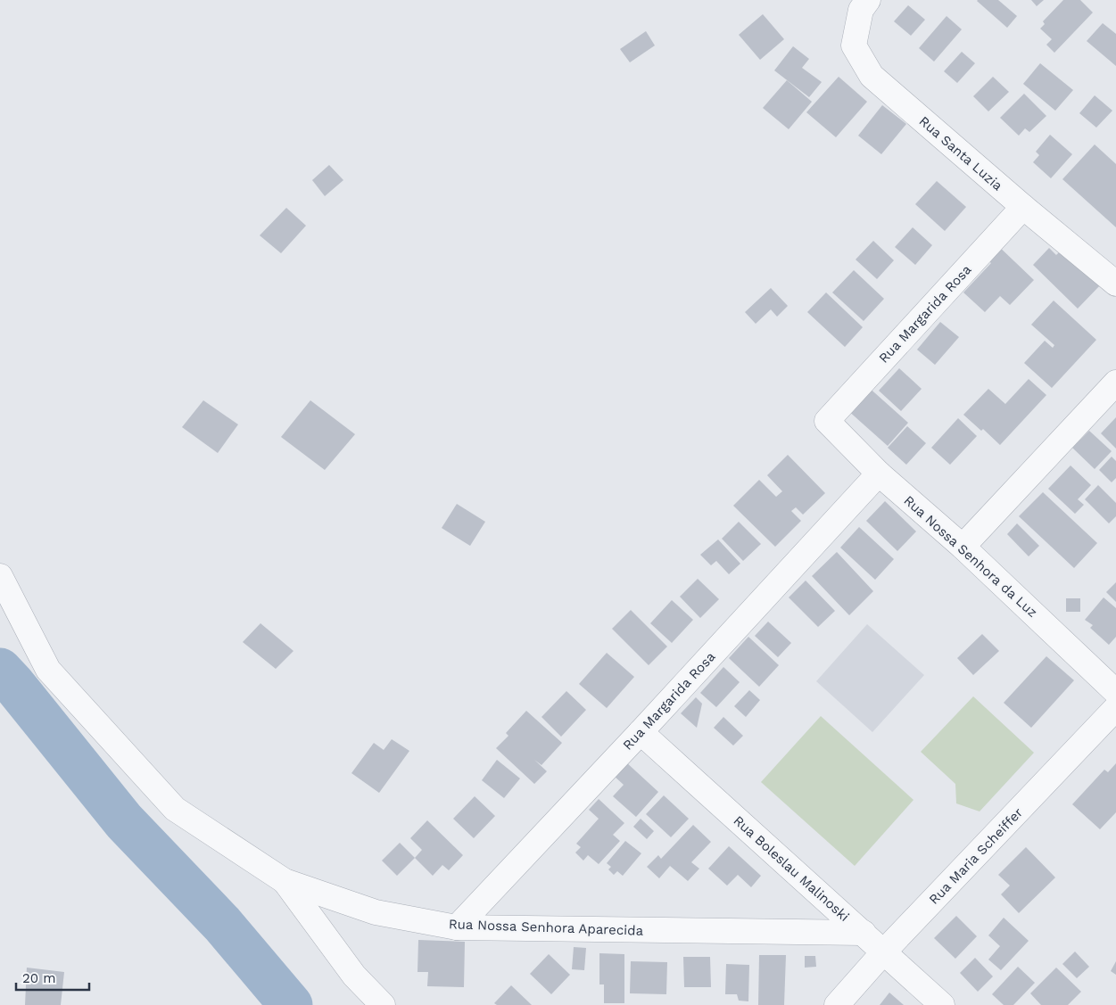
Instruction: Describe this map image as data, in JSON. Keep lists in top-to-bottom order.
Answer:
{
  "streets": {
    "street": [
      "Rua Santa Luzia",
      "Rua Margarida Rosa",
      "Rua Nossa Senhora da Luz",
      "Rua Maria Scheiffer",
      "Rua Boleslau Malinoski",
      "Rua Nossa Senhora Aparecida"
    ]
  },
  "crossings": [
    ["Rua Santa Luzia", "Rua Margarida Rosa"],
    ["Rua Margarida Rosa", "Rua Nossa Senhora da Luz"],
    ["Rua Margarida Rosa", "Rua Boleslau Malinoski"],
    ["Rua Margarida Rosa", "Rua Nossa Senhora Aparecida"],
    ["Rua Maria Scheiffer", "Rua Boleslau Malinoski"],
    ["Rua Boleslau Malinoski", "Rua Nossa Senhora Aparecida"]
  ],
  "scale_bar": "20 m"
}
